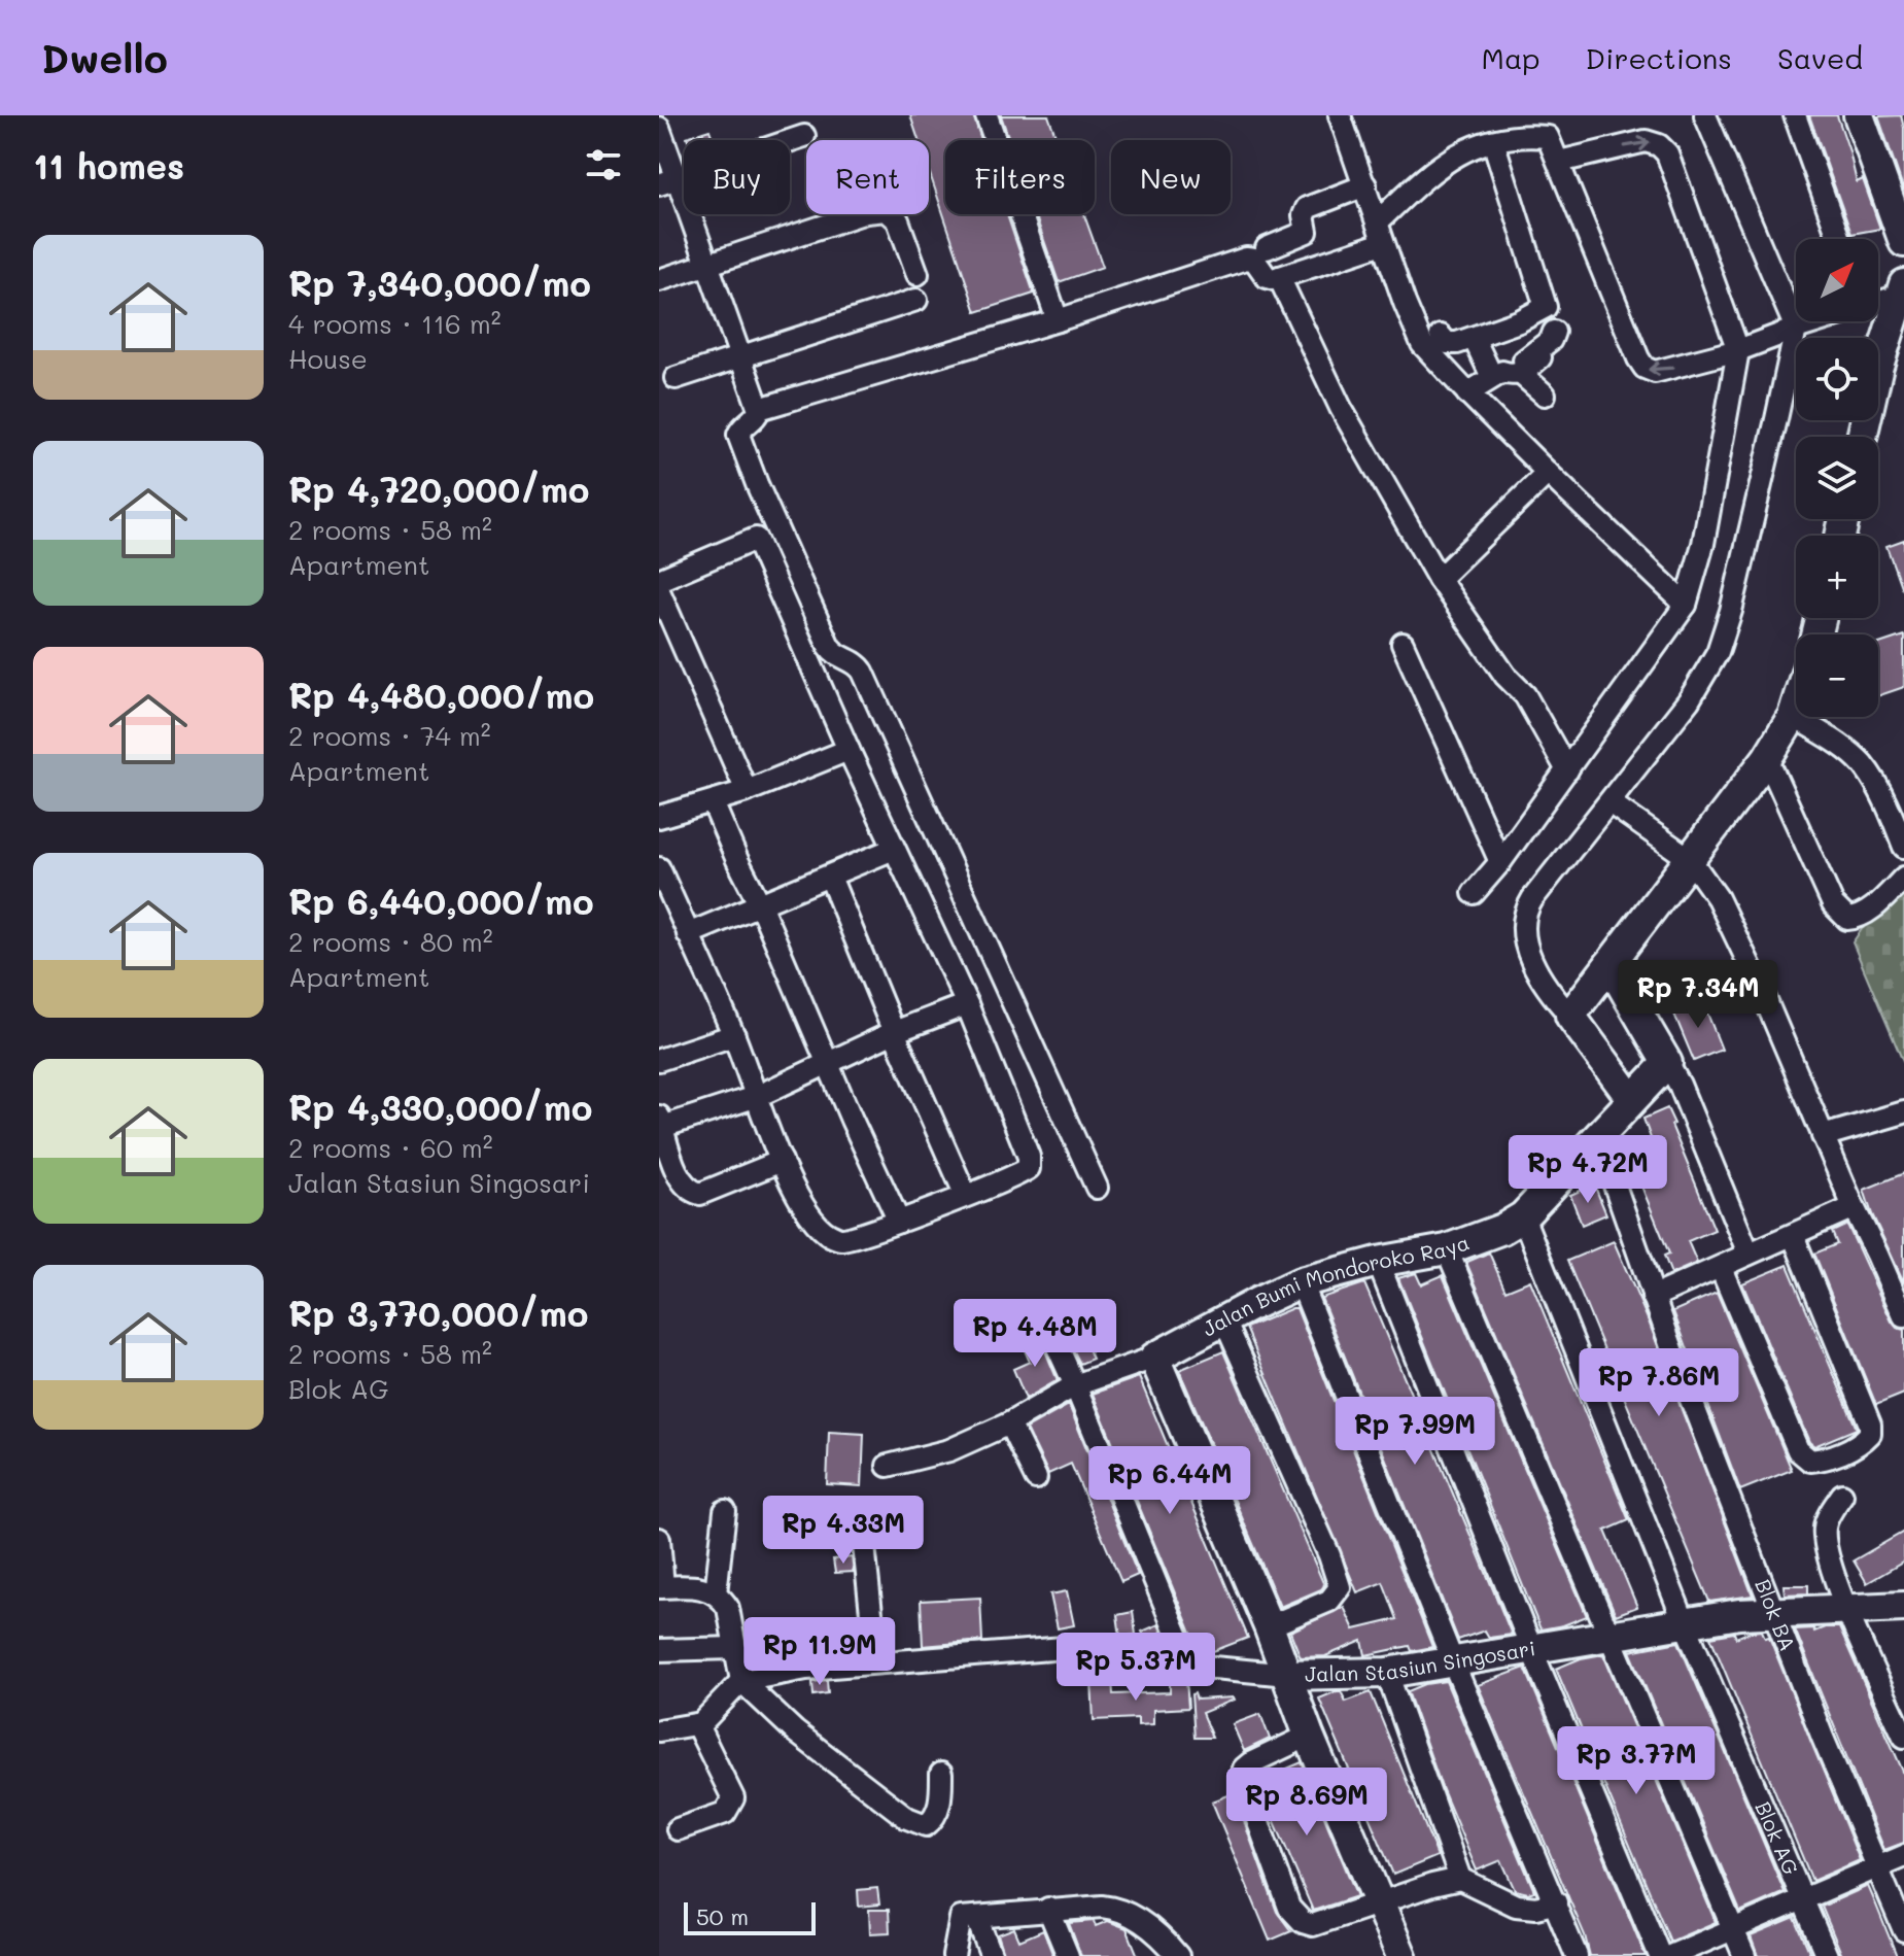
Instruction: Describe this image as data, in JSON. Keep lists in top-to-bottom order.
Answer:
{
  "streets": {
    "street": [
      "Jalan Bumi Mondoroko Raya",
      "Blok BA",
      "Jalan Stasiun Singosari",
      "Blok AG"
    ]
  },
  "crossings": [
    ["Jalan Bumi Mondoroko Raya", "Blok BA"],
    ["Jalan Bumi Mondoroko Raya", "Blok AG"],
    ["Blok BA", "Jalan Stasiun Singosari"],
    ["Jalan Stasiun Singosari", "Blok AG"]
  ],
  "scale_bar": "50 m",
  "north": "top right",
  "page": {
    "header": "Dwello",
    "nav": ["Map", "Directions", "Saved"],
    "heading": "11 homes",
    "chip": [
      "Buy",
      "Rent",
      "Filters",
      "New"
    ],
    "list": [
      {
        "name": "Rp 7,340,000/mo",
        "note": "4 rooms · 116 m² · House"
      },
      {
        "name": "Rp 4,720,000/mo",
        "note": "2 rooms · 58 m² · Apartment"
      },
      {
        "name": "Rp 4,480,000/mo",
        "note": "2 rooms · 74 m² · Apartment"
      },
      {
        "name": "Rp 6,440,000/mo",
        "note": "2 rooms · 80 m² · Apartment"
      },
      {
        "name": "Rp 4,330,000/mo",
        "note": "2 rooms · 60 m² · Jalan Stasiun Singosari"
      },
      {
        "name": "Rp 3,770,000/mo",
        "note": "2 rooms · 58 m² · Blok AG"
      }
    ],
    "map_buttons": ["+", "−"],
    "price": [
      "Rp 7.34M",
      "Rp 4.72M",
      "Rp 4.48M",
      "Rp 7.86M",
      "Rp 7.99M",
      "Rp 6.44M",
      "Rp 4.33M",
      "Rp 11.9M",
      "Rp 5.37M",
      "Rp 3.77M",
      "Rp 8.69M"
    ],
    "scale": "50 m"
  }
}
